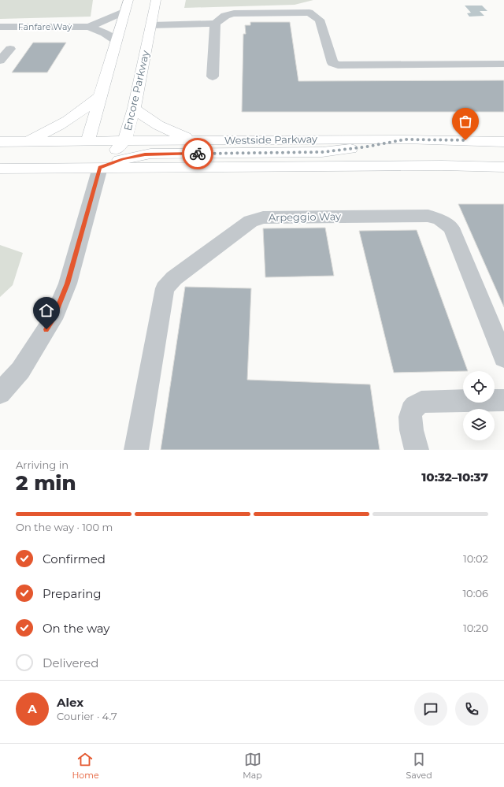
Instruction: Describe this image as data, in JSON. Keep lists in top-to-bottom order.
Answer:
{
  "streets": {
    "main road": ["Encore Parkway", "Westside Parkway"],
    "street": ["Fanfare Way", "Arpeggio Way"]
  },
  "crossings": [
    ["Encore Parkway", "Westside Parkway"]
  ],
  "page": {
    "heading": ["2 min", "Arriving in", "10:32–10:37"],
    "panel": ["Alex", "Courier · 4.7"],
    "bar": "On the way · 100 m",
    "list": [
      ["Confirmed", "10:02"],
      ["Preparing", "10:06"],
      ["On the way", "10:20"],
      "Delivered"
    ],
    "round": "A",
    "tabs": ["Home", "Map", "Saved"]
  }
}
